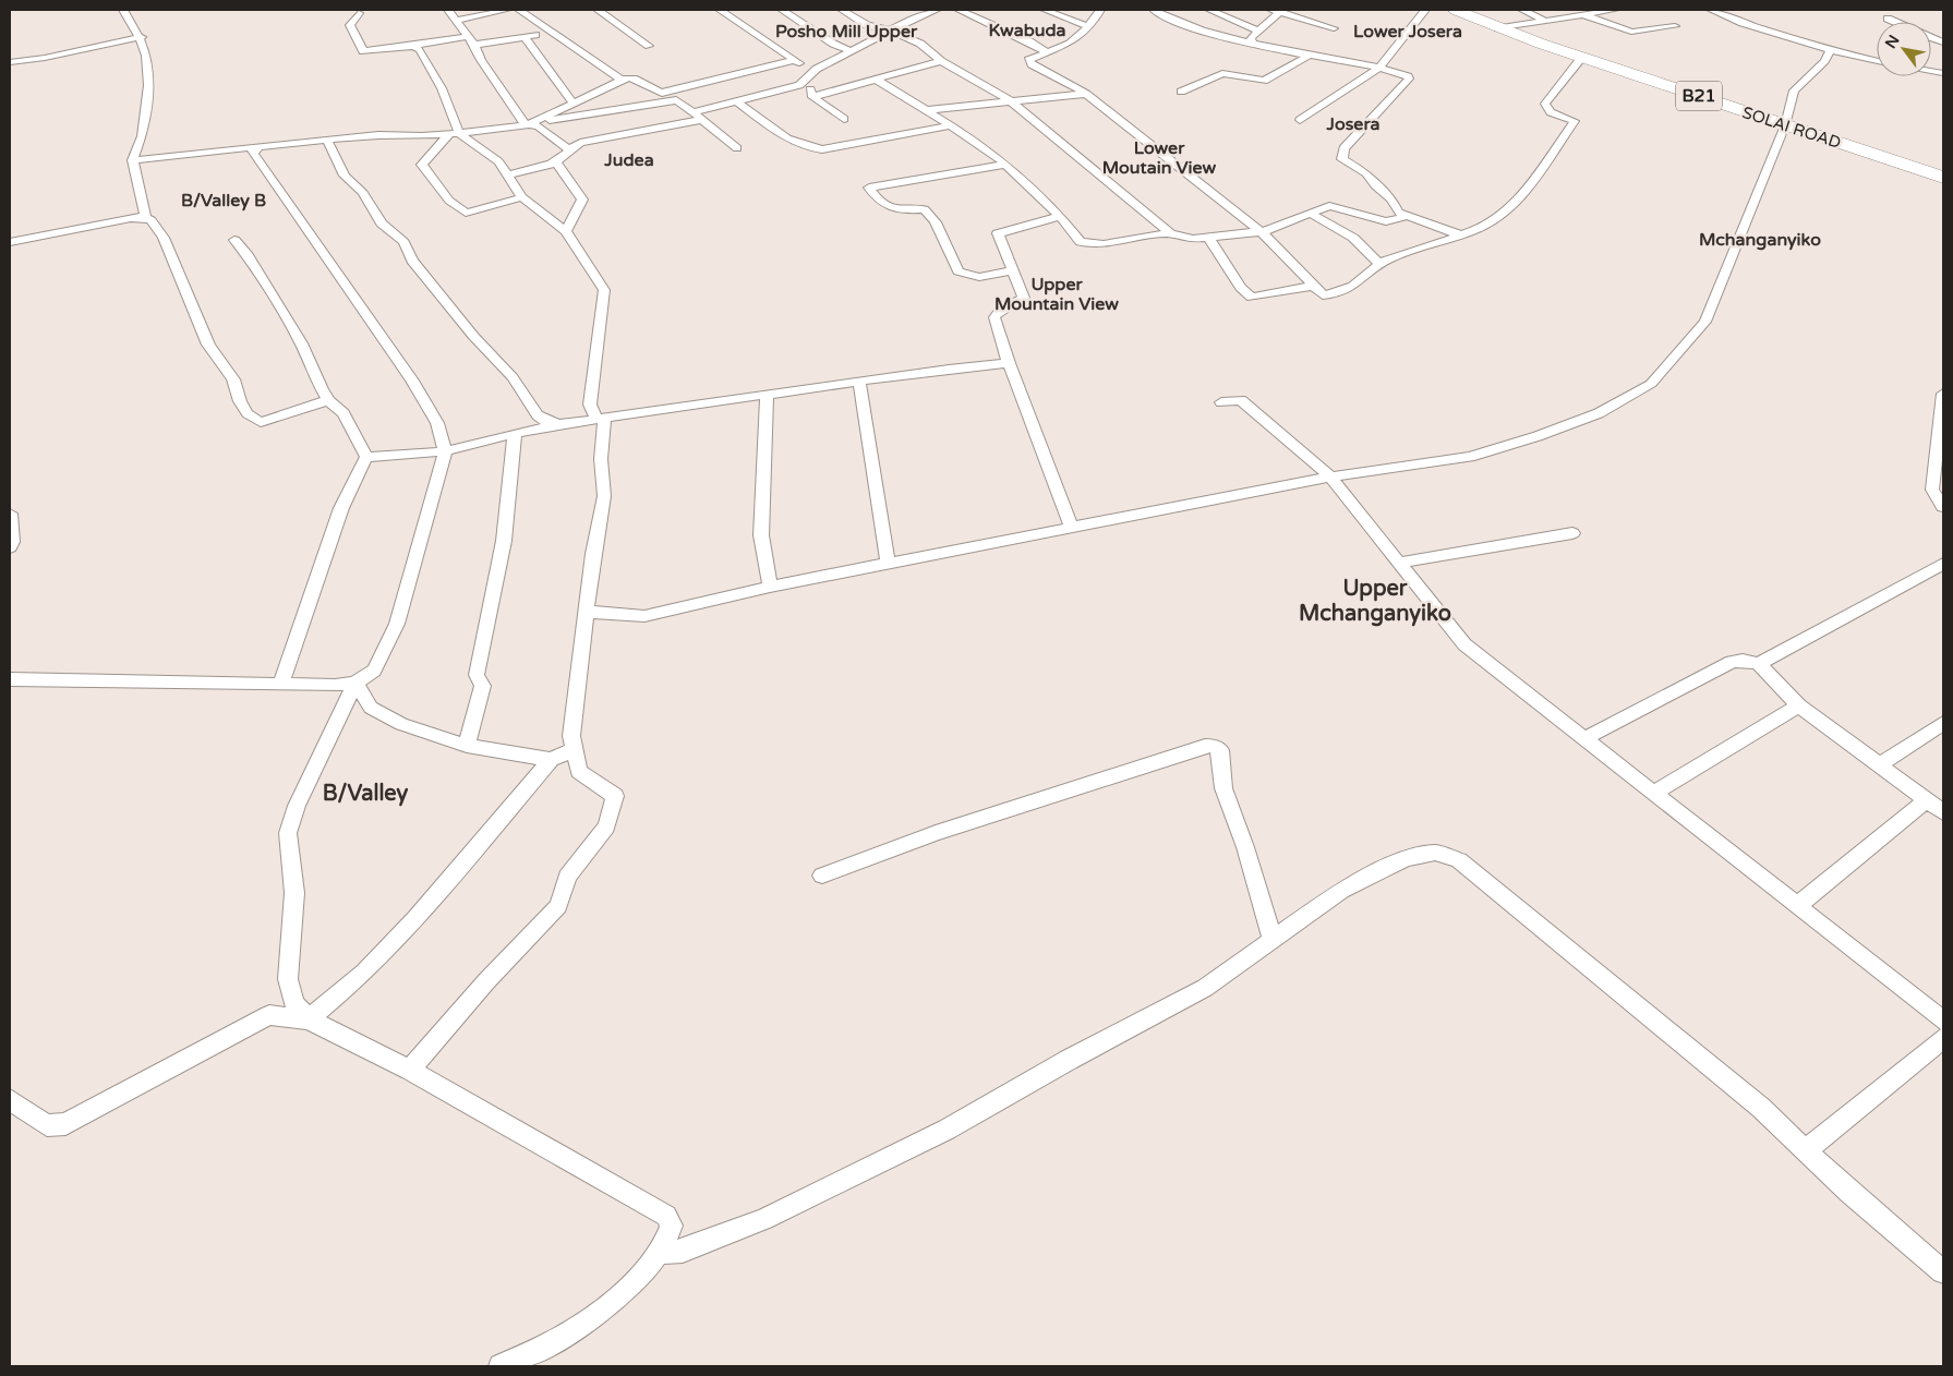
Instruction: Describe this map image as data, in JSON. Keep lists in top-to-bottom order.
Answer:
{
  "streets": {
    "highway": ["B21", "SOLAI ROAD"]
  },
  "districts": [
    "Kwabuda",
    "Posho Mill Upper",
    "Lower Josera",
    "Josera",
    "Lower Moutain View",
    "Judea",
    "B/Valley B",
    "Mchanganyiko",
    "Upper Mountain View",
    "Upper Mchanganyiko",
    "B/Valley"
  ],
  "north": "top left"
}
